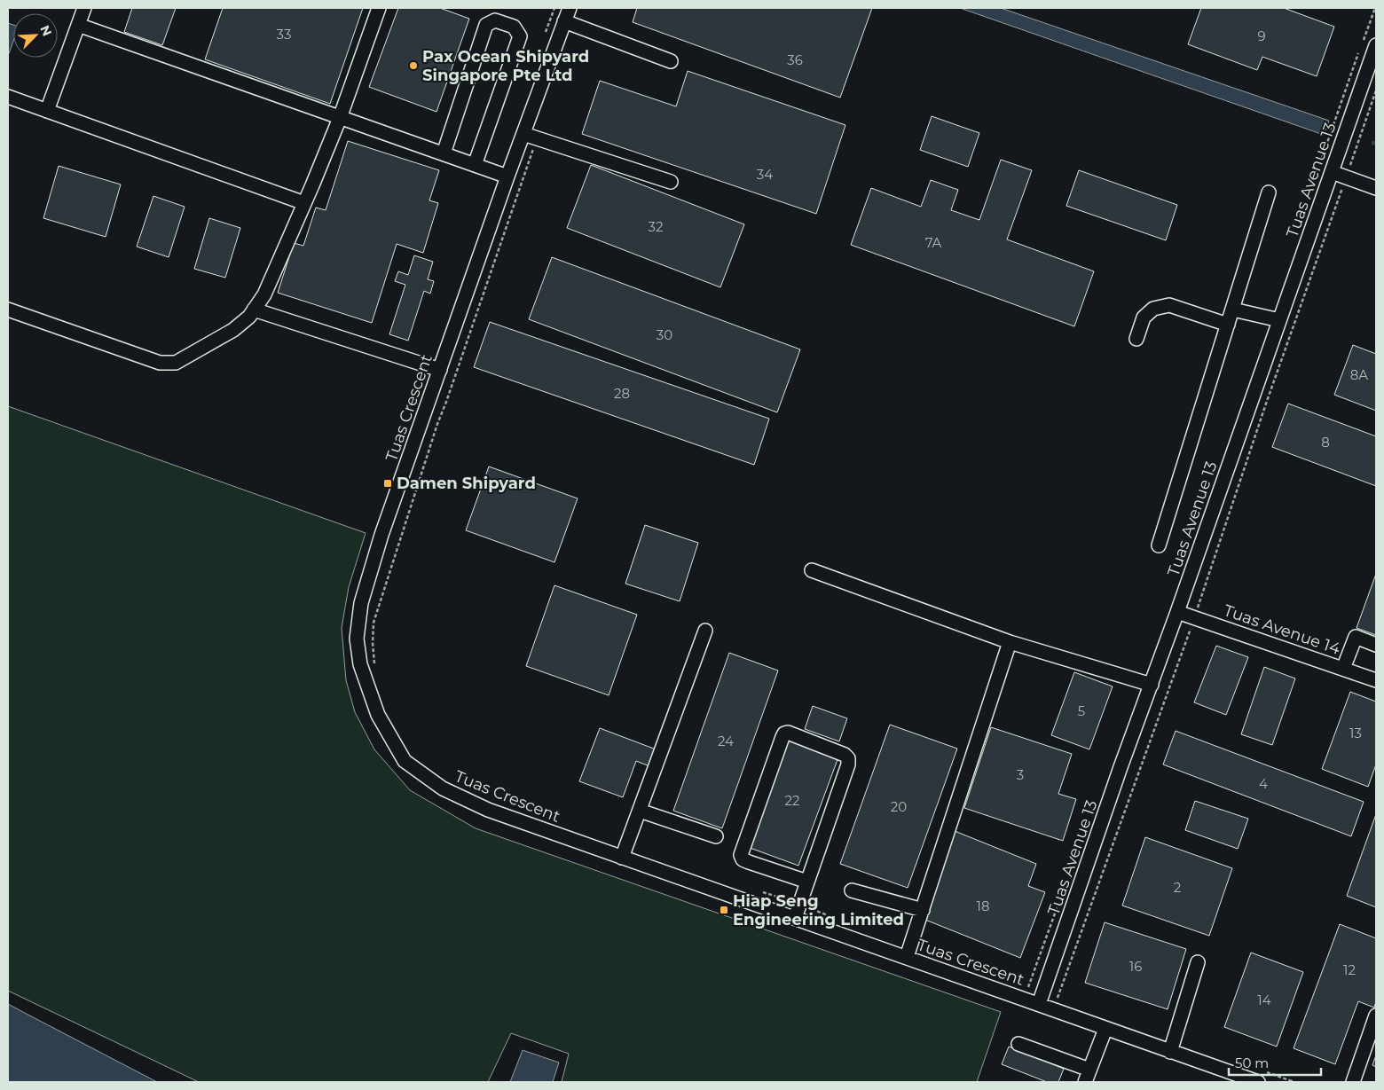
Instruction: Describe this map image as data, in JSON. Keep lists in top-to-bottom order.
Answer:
{
  "streets": {
    "street": ["Tuas Avenue 13", "Tuas Crescent", "Tuas Avenue 14"]
  },
  "crossings": [
    ["Tuas Avenue 13", "Tuas Crescent"],
    ["Tuas Avenue 13", "Tuas Avenue 14"]
  ],
  "places": {
    "other": ["Pax Ocean Shipyard Singapore Pte Ltd"],
    "transit": ["Damen Shipyard", "Hiap Seng Engineering Limited"]
  },
  "house_numbers": [
    "33",
    "9",
    "36",
    "34",
    "32",
    "7A",
    "30",
    "8A",
    "28",
    "8",
    "5",
    "13",
    "24",
    "3",
    "4",
    "22",
    "20",
    "2",
    "18",
    "16",
    "12",
    "14"
  ],
  "scale_bar": "50 m",
  "north": "top right"
}
